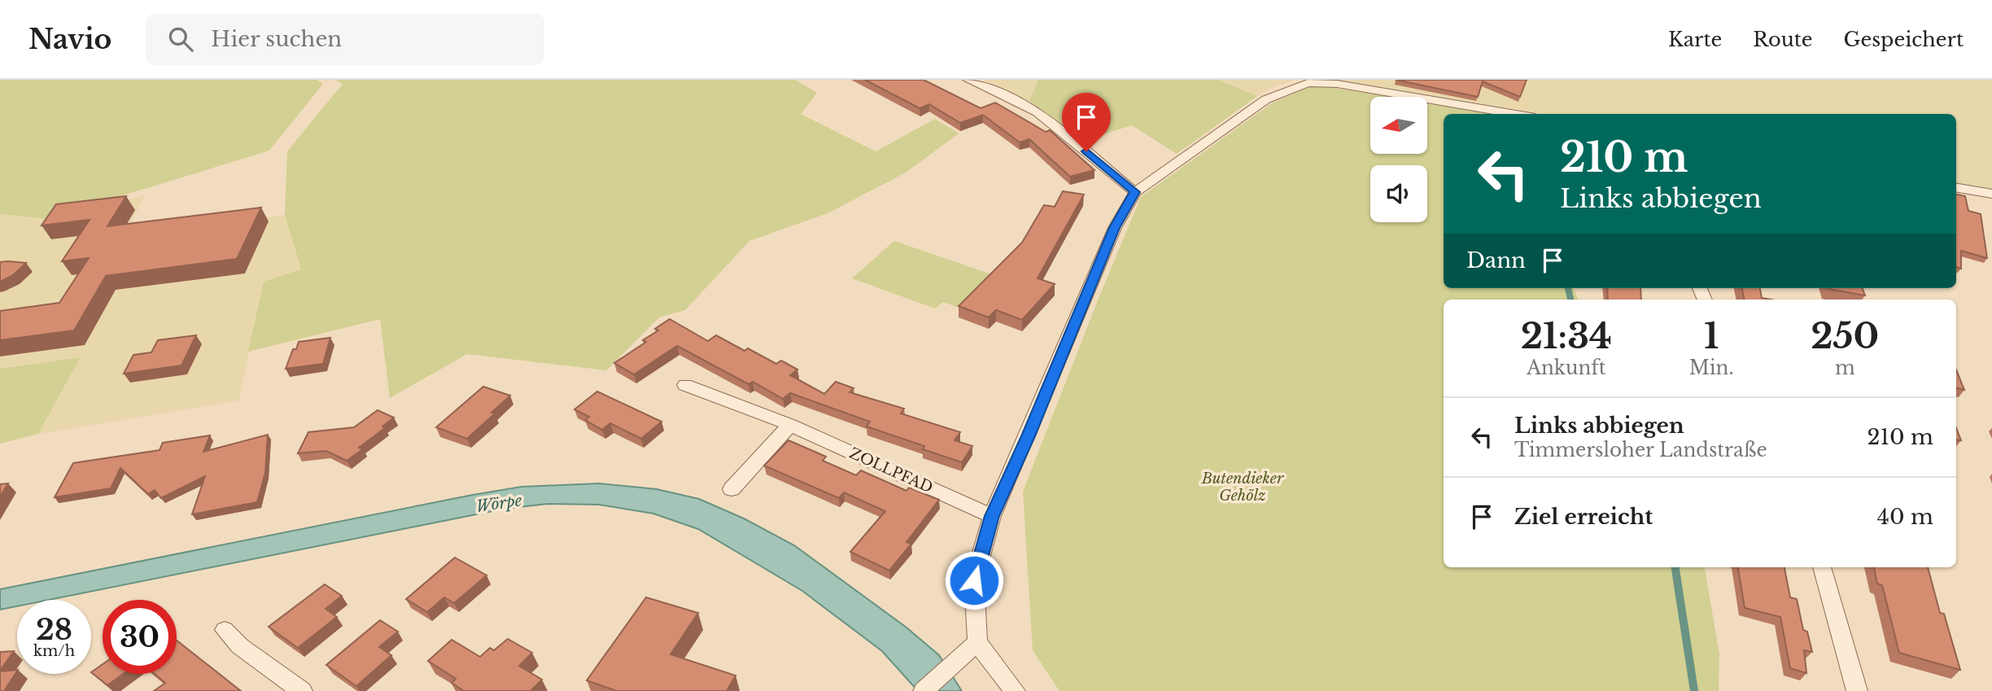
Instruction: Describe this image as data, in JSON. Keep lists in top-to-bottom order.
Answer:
{
  "streets": {
    "street": ["ZOLLPFAD"]
  },
  "water": ["Wörpe"],
  "parks": ["Butendieker Gehölz"],
  "north": "left",
  "page": {
    "header": "Navio",
    "search": "Hier suchen",
    "nav": ["Karte", "Route", "Gespeichert"],
    "turn": ["210 m", "Links abbiegen"],
    "then": "Dann",
    "eta": [
      "21:34",
      "Ankunft",
      "1",
      "Min.",
      "250",
      "m"
    ],
    "list": [
      {
        "name": "Links abbiegen",
        "note": "Timmersloher Landstraße",
        "value": "210 m"
      },
      {
        "name": "Ziel erreicht",
        "value": "40 m"
      }
    ],
    "speed": "28 km/h",
    "limit": "30"
  }
}
